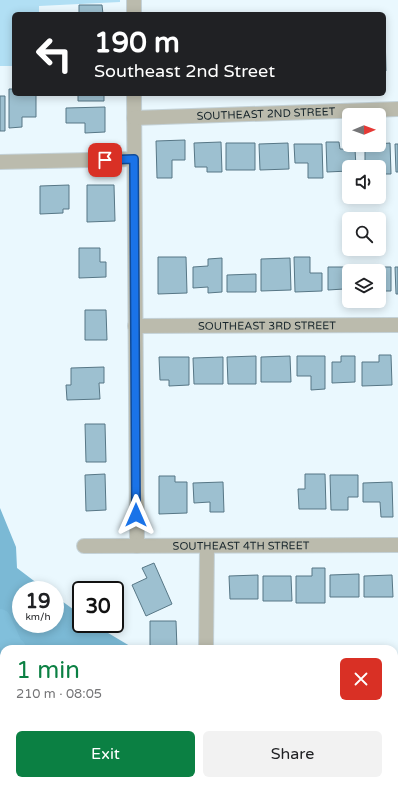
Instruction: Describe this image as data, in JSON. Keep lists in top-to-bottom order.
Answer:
{
  "streets": {
    "street": ["SOUTHEAST 2ND STREET", "SOUTHEAST 3RD STREET", "SOUTHEAST 4TH STREET"]
  },
  "north": "right",
  "page": {
    "turn": ["190 m", "Southeast 2nd Street"],
    "speed": "19 km/h",
    "limit": "30",
    "heading": ["1 min", "210 m · 08:05"],
    "buttons": ["Exit", "Share"]
  }
}
